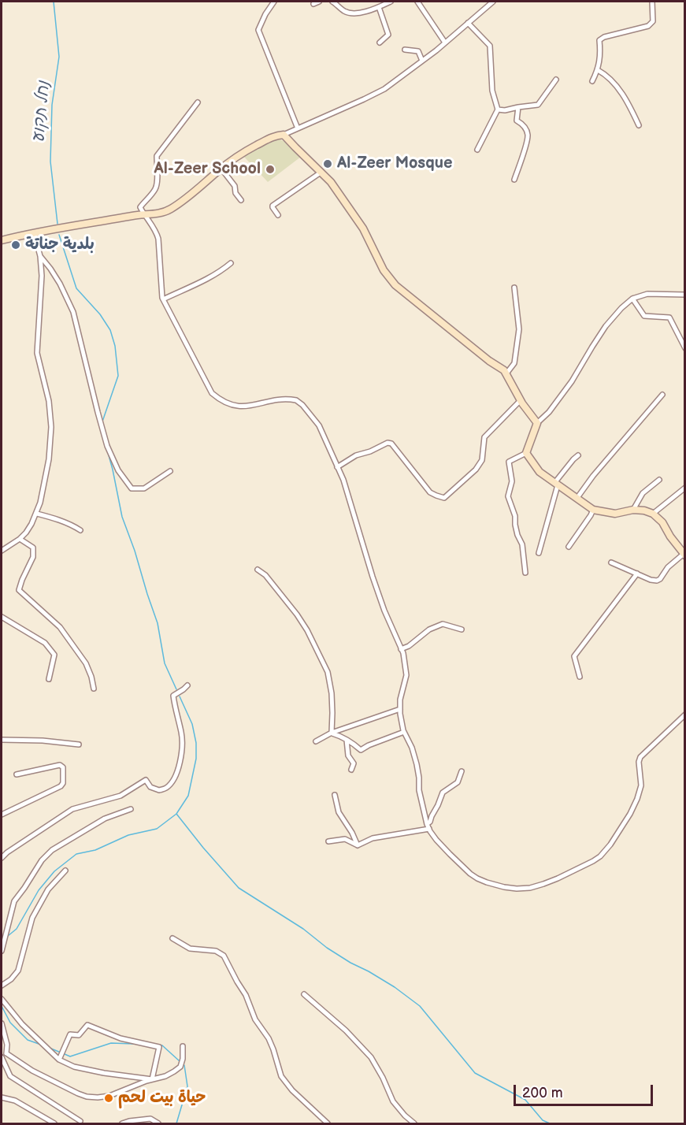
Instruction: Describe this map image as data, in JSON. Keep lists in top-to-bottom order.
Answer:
{
  "water": ["נחל תקוע"],
  "places": [
    "Al-Zeer Mosque",
    "Al-Zeer School",
    "بلدية جناتة",
    "حياة بيت لحم"
  ],
  "scale_bar": "200 m"
}
